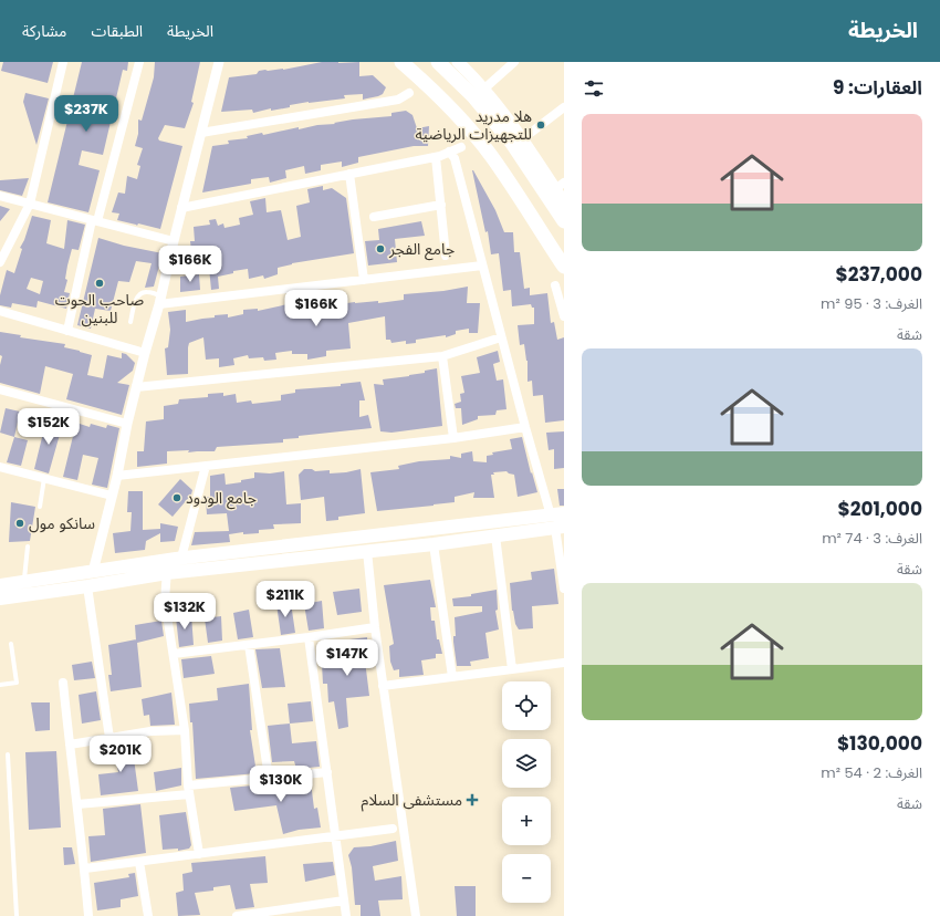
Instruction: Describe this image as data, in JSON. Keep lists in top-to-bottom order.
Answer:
{
  "places": {
    "other": [
      "هلا مدريد للتجهيزات الرياضية",
      "جامع الفجر",
      "صاحب الحوت للبنين",
      "جامع الودود",
      "سانكو مول"
    ],
    "health": ["مستشفى السلام"]
  },
  "page": {
    "header": "الخريطة",
    "nav": ["الخريطة", "الطبقات", "مشاركة"],
    "heading": "العقارات: 9",
    "price": [
      "$237K",
      "$166K",
      "$166K",
      "$152K",
      "$211K",
      "$132K",
      "$147K",
      "$201K",
      "$130K"
    ],
    "list": [
      {
        "name": "$237,000",
        "note": "الغرف: 3 · 95 m² · شقة"
      },
      {
        "name": "$201,000",
        "note": "الغرف: 3 · 74 m² · شقة"
      },
      {
        "name": "$130,000",
        "note": "الغرف: 2 · 54 m² · شقة"
      }
    ],
    "map_buttons": ["+", "−"]
  }
}
